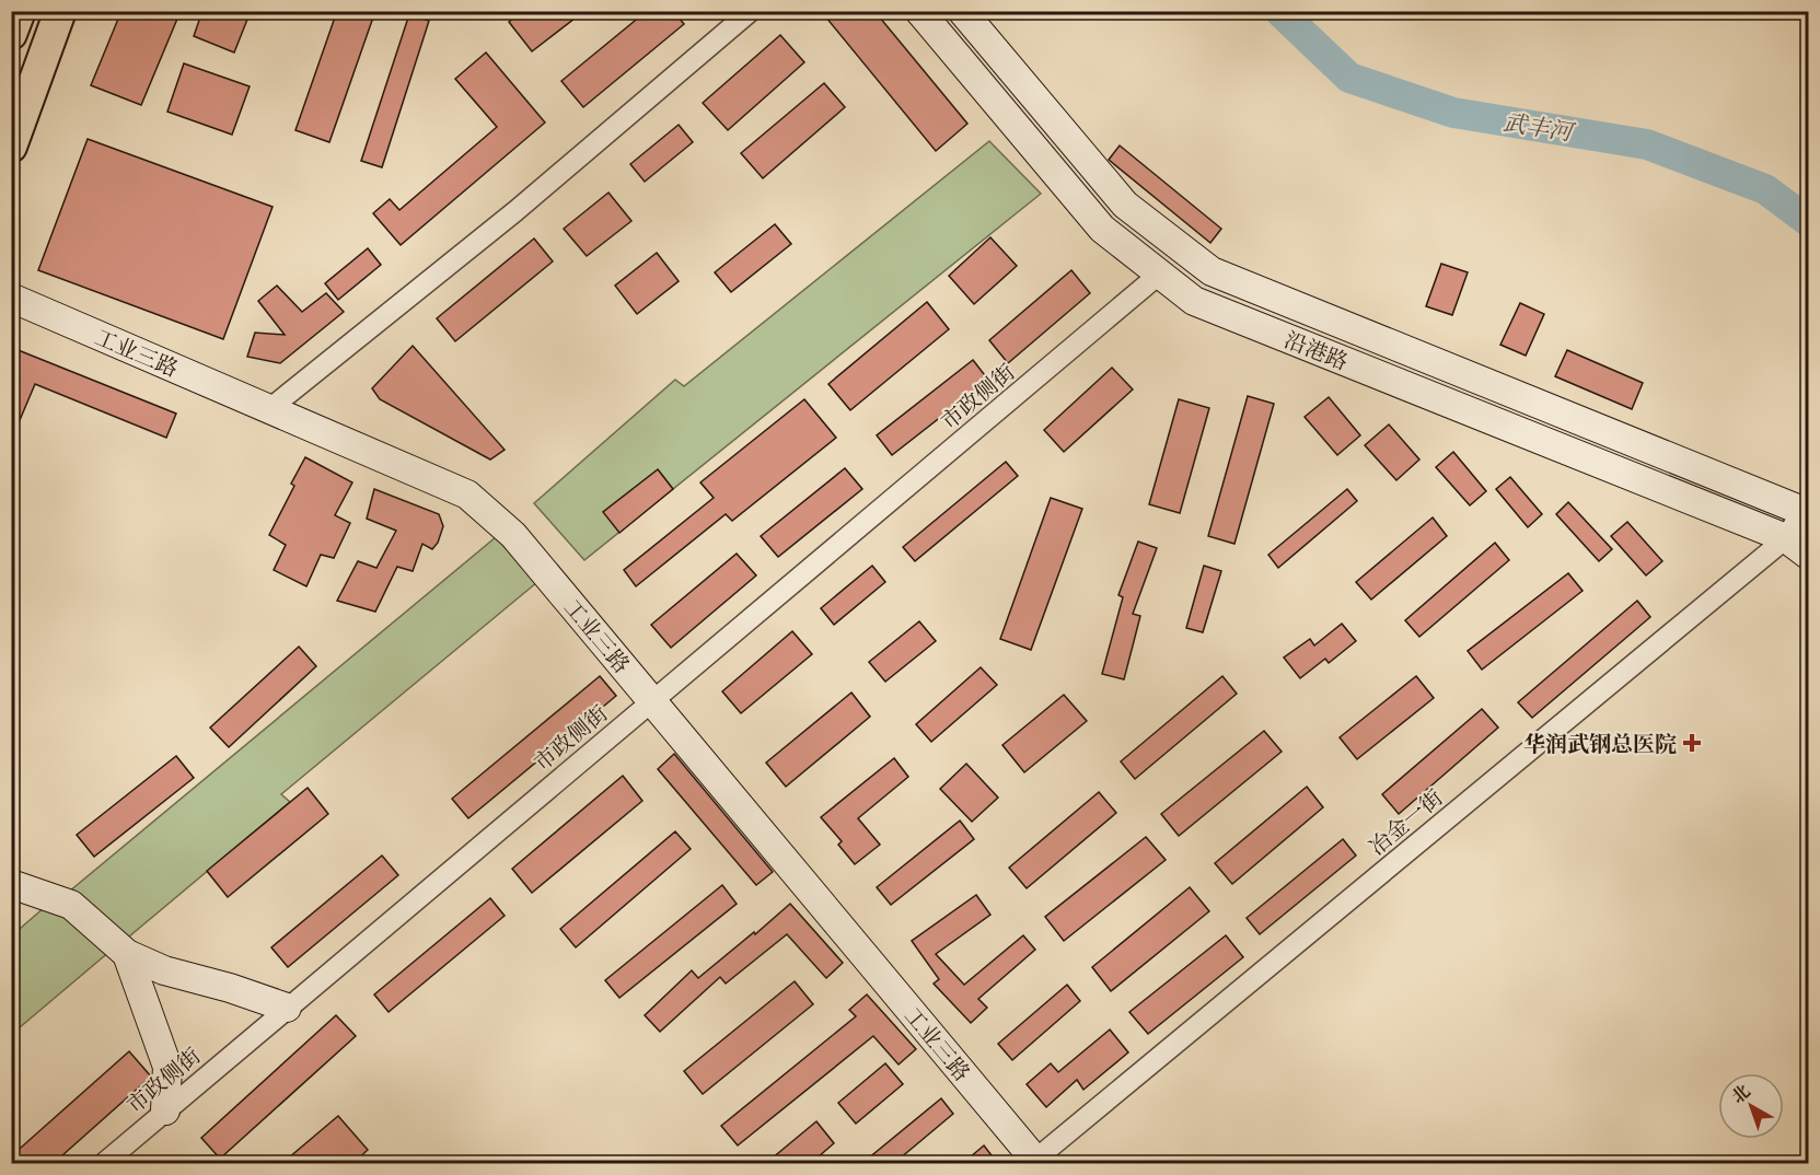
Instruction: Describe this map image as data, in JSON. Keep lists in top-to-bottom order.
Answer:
{
  "streets": {
    "main road": ["沿港路", "工业三路"],
    "street": ["市政侧街", "冶金一街"]
  },
  "crossings": [
    ["沿港路", "市政侧街"],
    ["沿港路", "冶金一街"],
    ["工业三路", "市政侧街"],
    ["工业三路", "冶金一街"]
  ],
  "water": ["武丰河"],
  "places": {
    "health": ["华润武钢总医院"]
  },
  "north": "top left"
}
